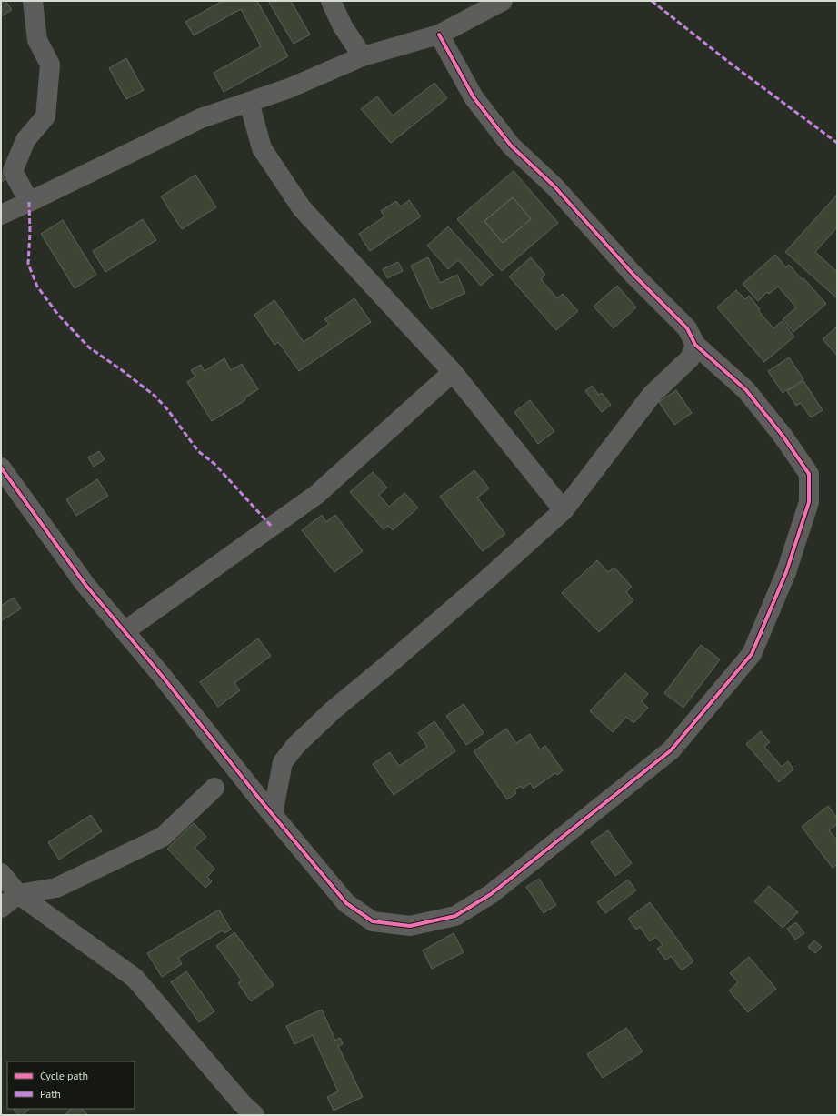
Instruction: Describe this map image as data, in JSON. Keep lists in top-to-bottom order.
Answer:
{
  "legend": ["Cycle path", "Path"]
}
